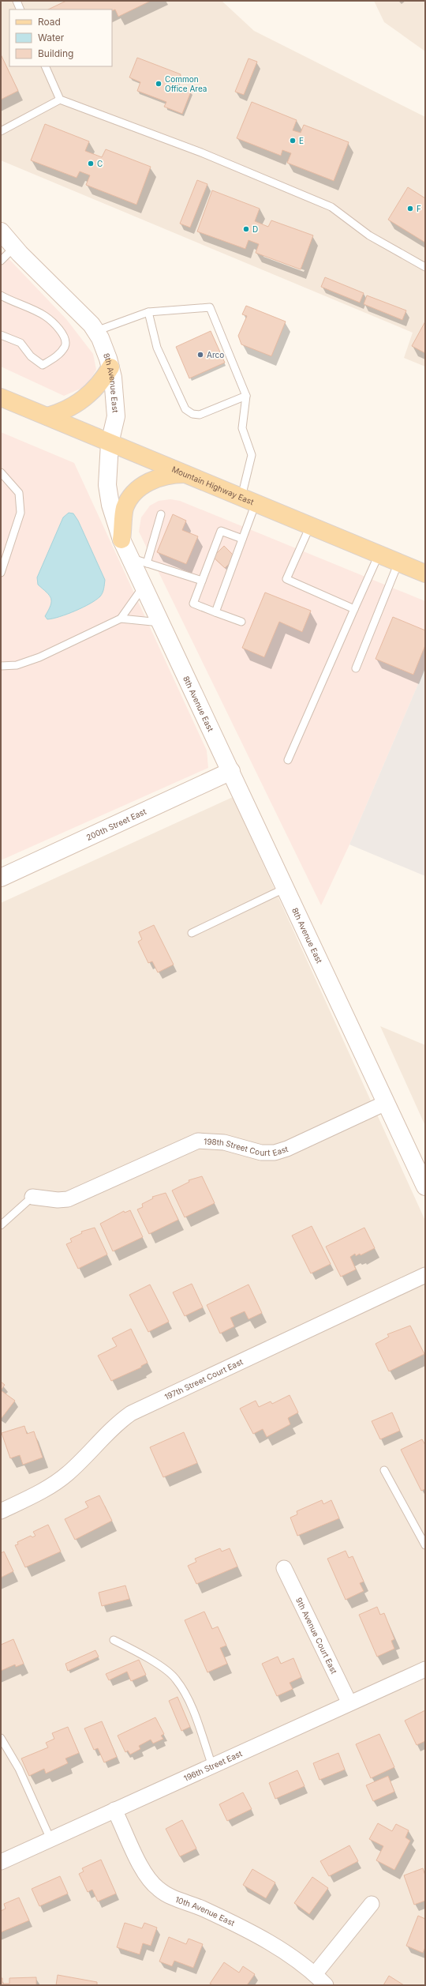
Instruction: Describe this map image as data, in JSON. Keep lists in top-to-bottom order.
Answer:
{
  "streets": {
    "main road": ["Mountain Highway East"],
    "street": [
      "8th Avenue East",
      "200th Street East",
      "198th Street Court East",
      "197th Street Court East",
      "9th Avenue Court East",
      "196th Street East",
      "10th Avenue East"
    ]
  },
  "crossings": [
    ["8th Avenue East", "Mountain Highway East"],
    ["8th Avenue East", "200th Street East"],
    ["8th Avenue East", "198th Street Court East"],
    ["9th Avenue Court East", "196th Street East"],
    ["196th Street East", "10th Avenue East"]
  ],
  "places": [
    "Common Office Area",
    "E",
    "C",
    "F",
    "D",
    "Arco"
  ],
  "legend": ["Road", "Water", "Building"]
}
